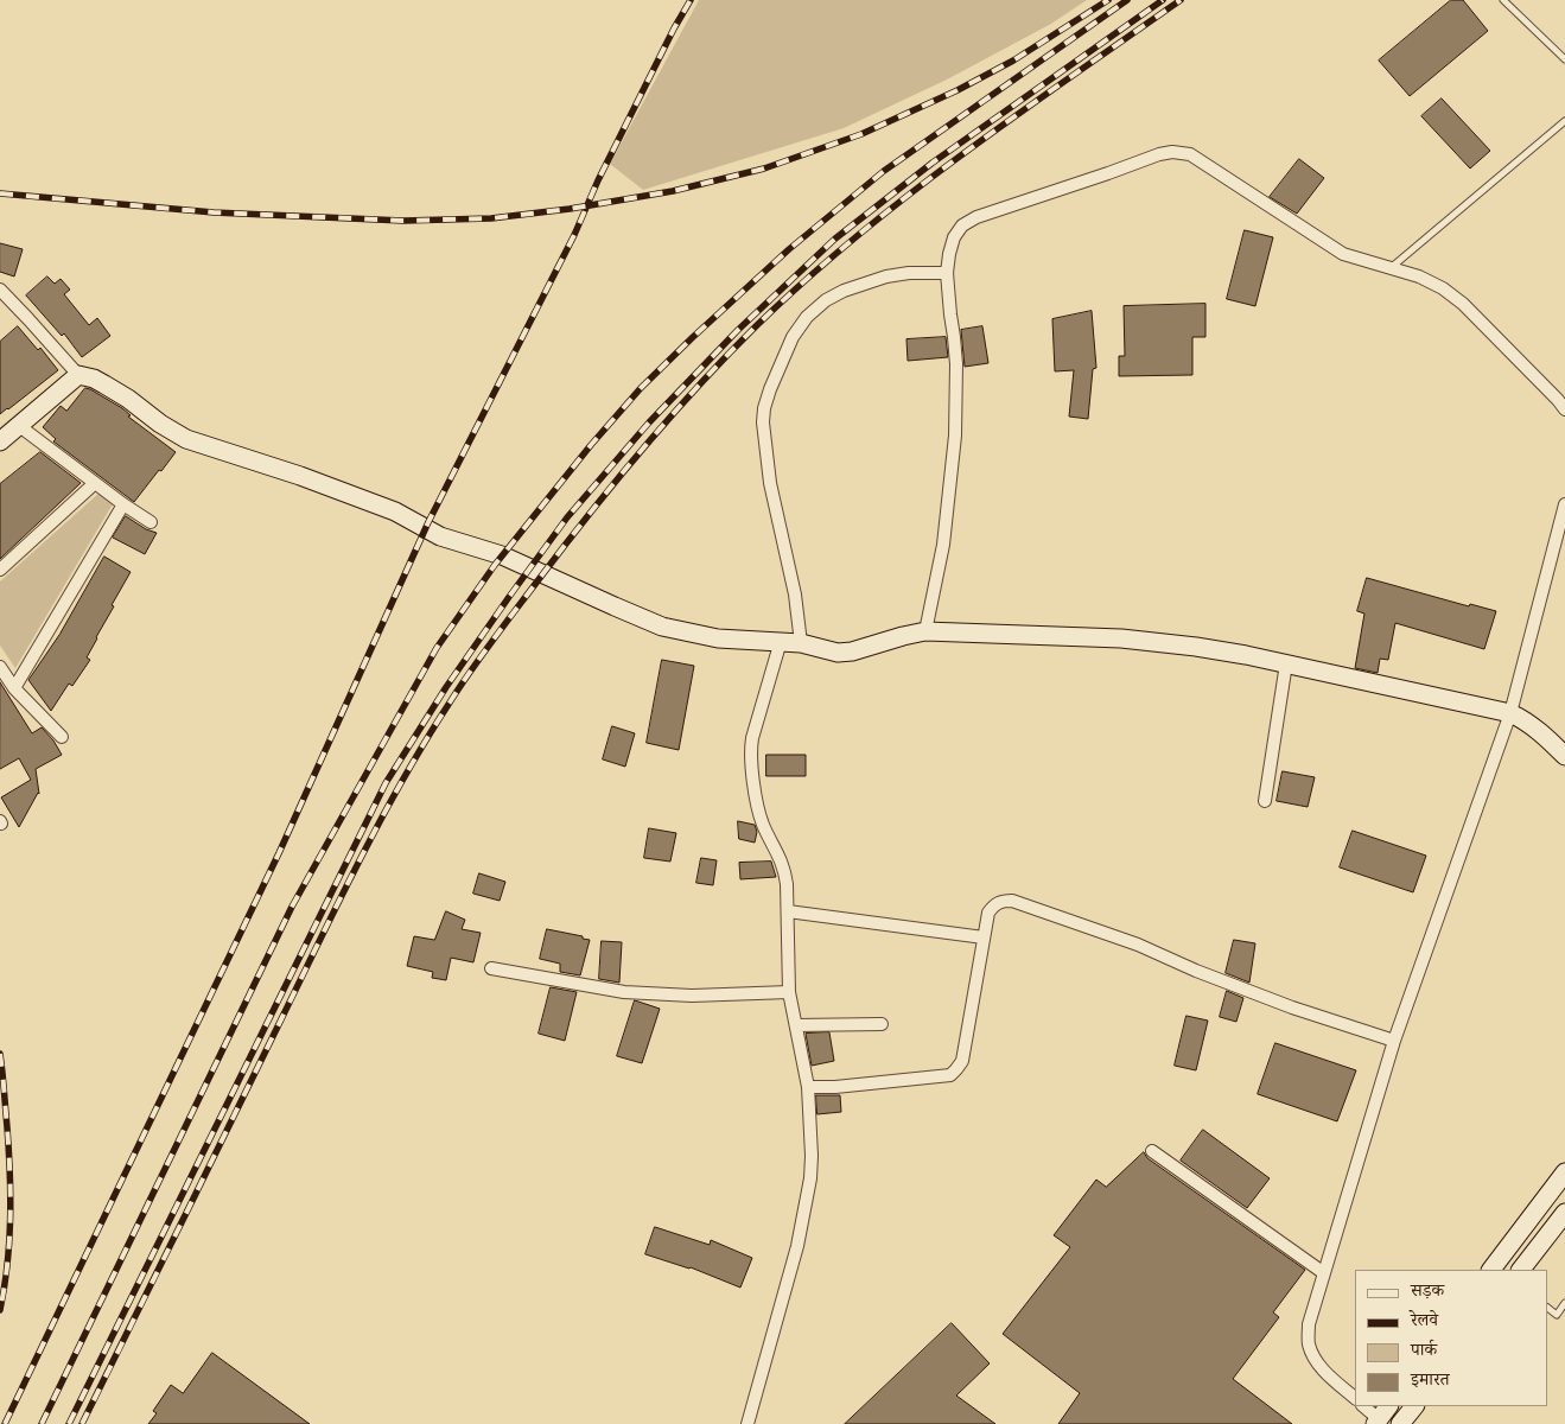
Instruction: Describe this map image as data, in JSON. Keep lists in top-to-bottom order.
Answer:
{
  "legend": [
    "सड़क",
    "रेलवे",
    "पार्क",
    "इमारत"
  ]
}
